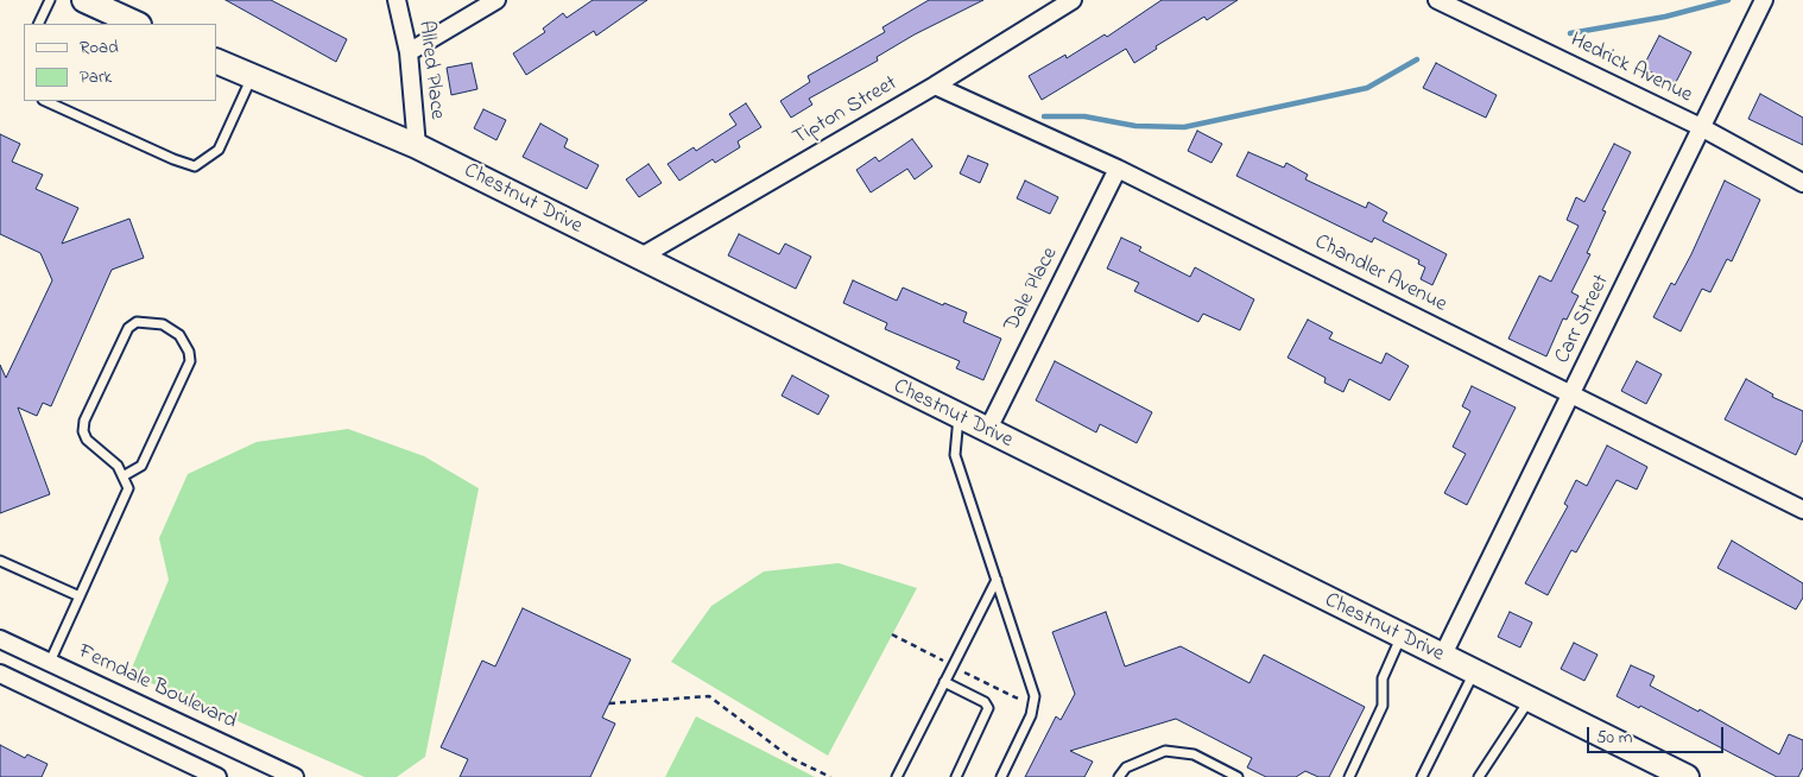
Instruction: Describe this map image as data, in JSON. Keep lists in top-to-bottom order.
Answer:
{
  "streets": {
    "street": [
      "Hedrick Avenue",
      "Allred Place",
      "Tipton Street",
      "Chestnut Drive",
      "Chandler Avenue",
      "Dale Place",
      "Carr Street",
      "Ferndale Boulevard"
    ]
  },
  "crossings": [
    ["Hedrick Avenue", "Carr Street"],
    ["Allred Place", "Chestnut Drive"],
    ["Tipton Street", "Chestnut Drive"],
    ["Tipton Street", "Chandler Avenue"],
    ["Chestnut Drive", "Dale Place"],
    ["Chestnut Drive", "Carr Street"],
    ["Chandler Avenue", "Dale Place"],
    ["Chandler Avenue", "Carr Street"]
  ],
  "legend": ["Road", "Park"],
  "scale_bar": "50 m"
}
